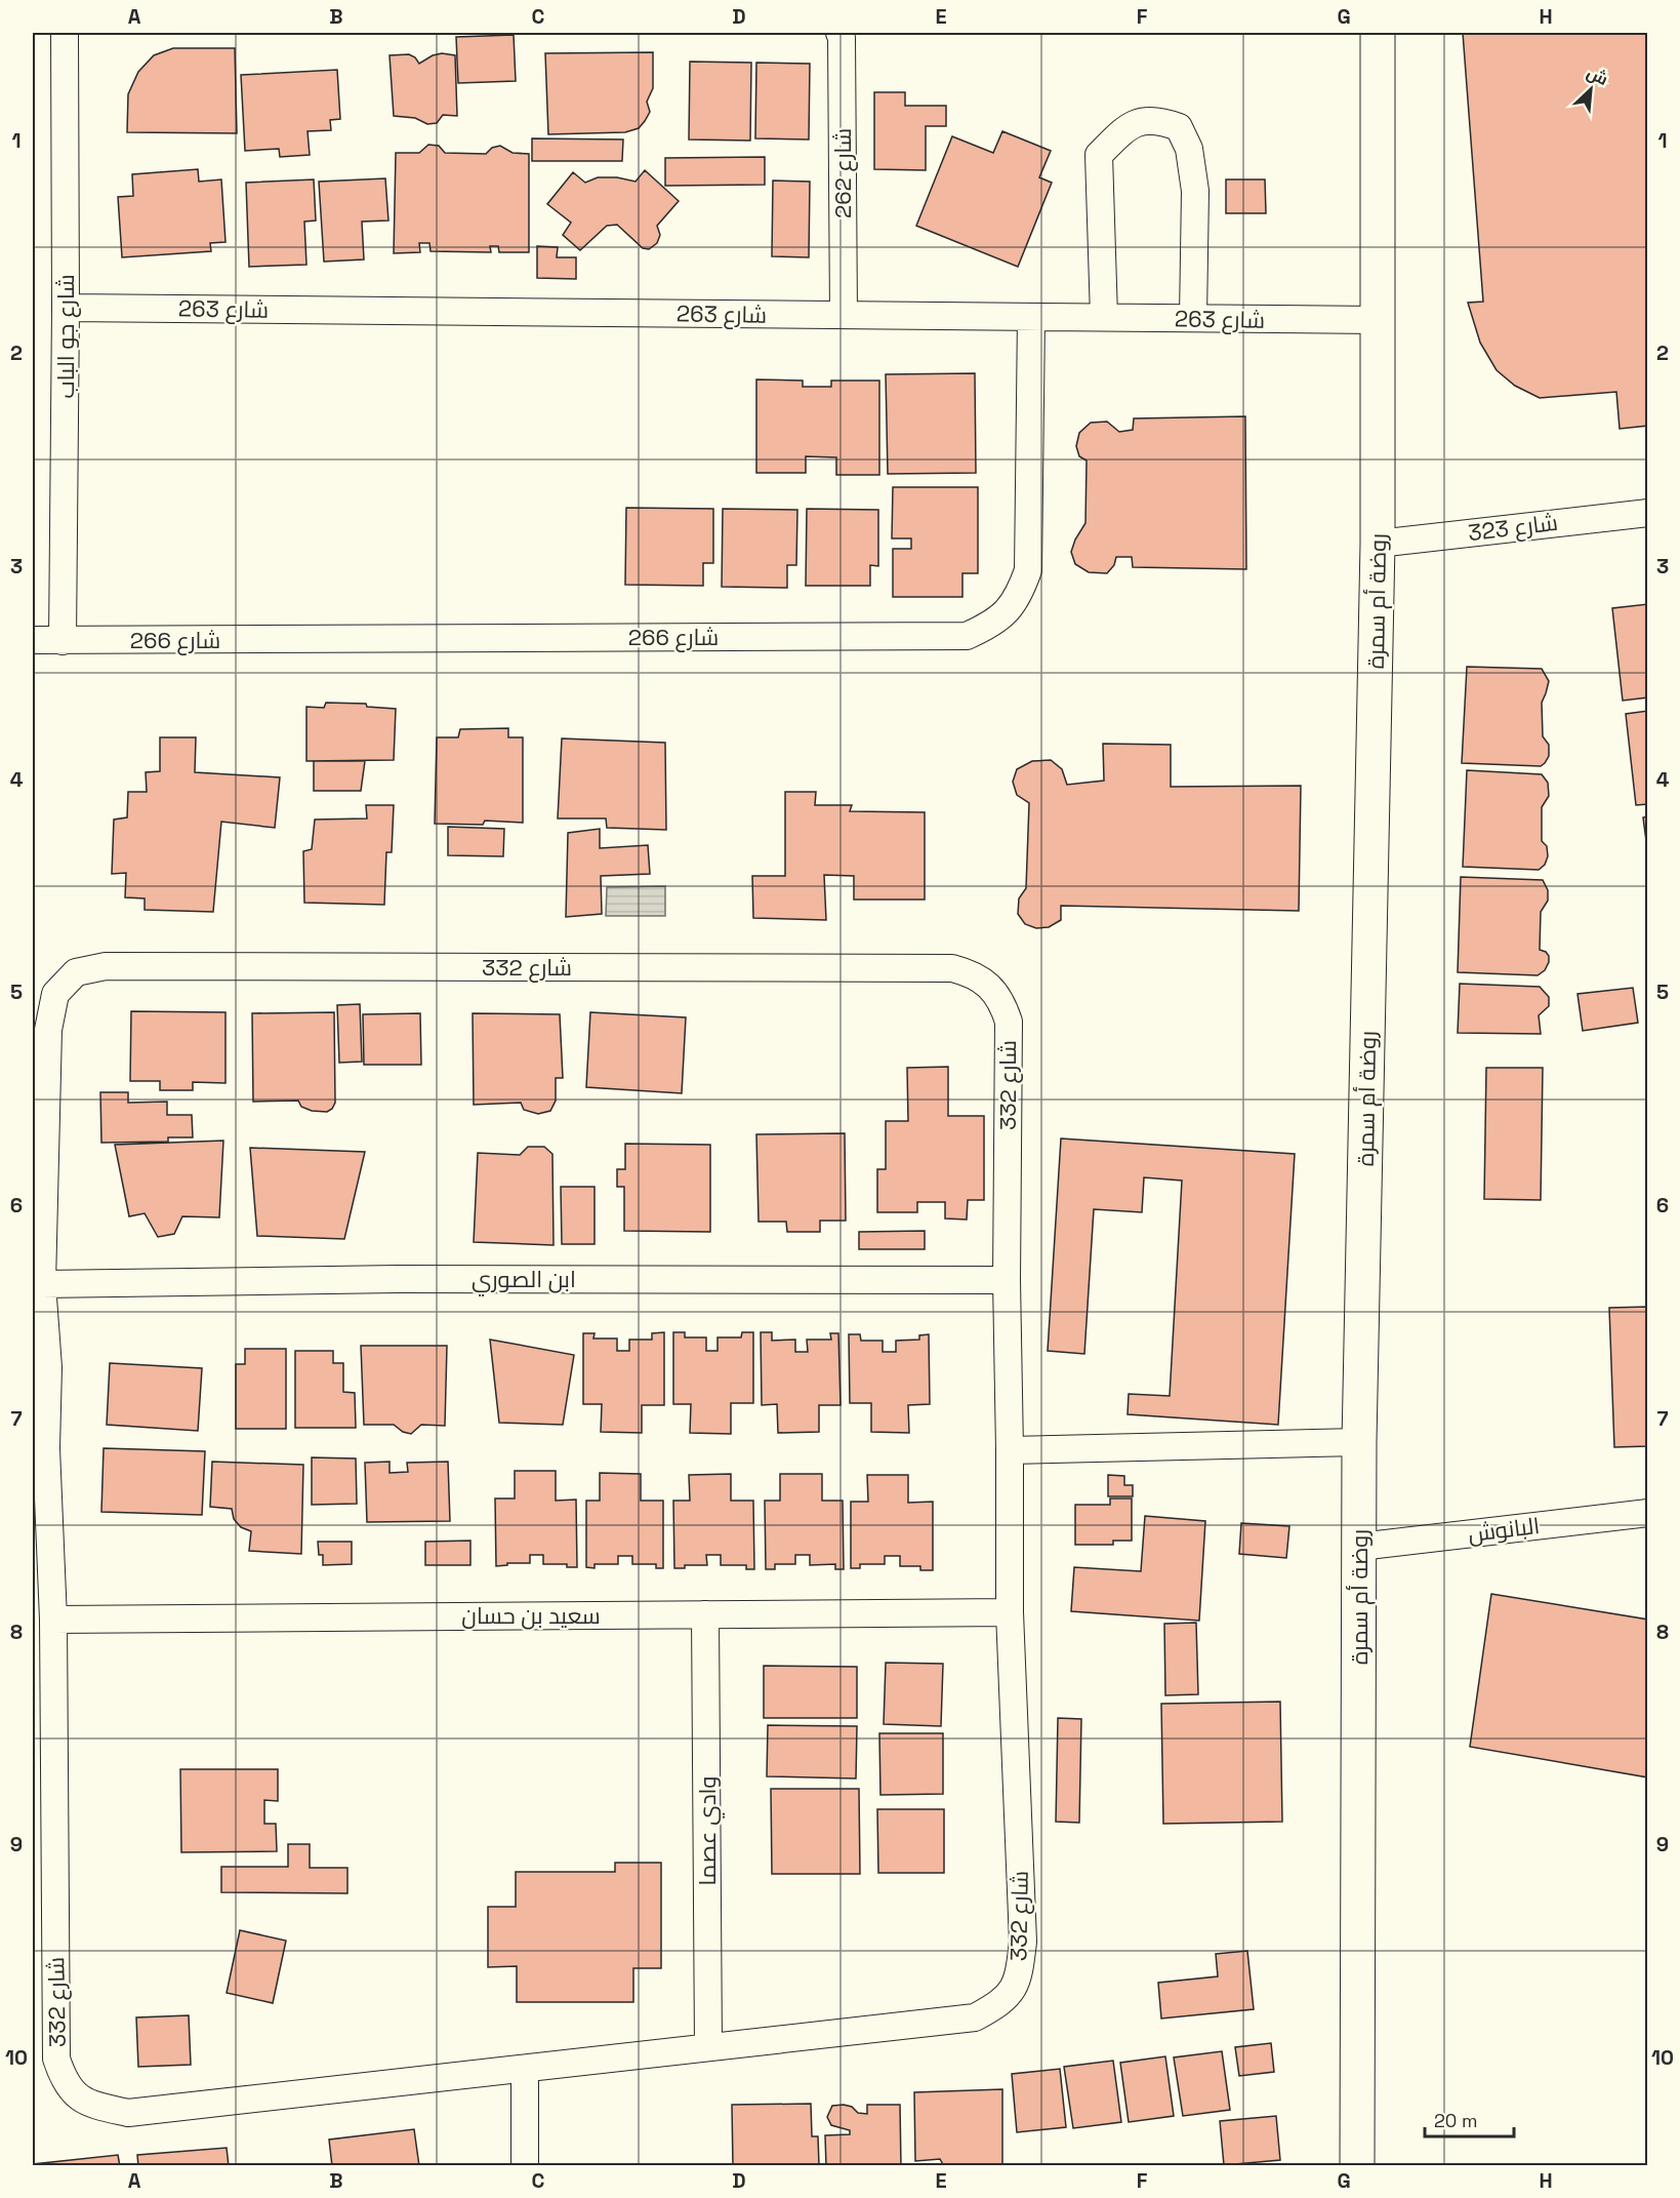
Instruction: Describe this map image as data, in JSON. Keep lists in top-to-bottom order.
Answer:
{
  "streets": {
    "street": [
      "شارع 262",
      "شارع 263",
      "شارع جو الباب",
      "شارع 323",
      "روضة أم سمرة",
      "شارع 266",
      "شارع 332",
      "ابن الصوري",
      "البانوش",
      "سعيد بن حسان",
      "وادي عصما"
    ]
  },
  "crossings": [
    ["شارع 262", "شارع 263"],
    ["شارع 263", "شارع جو الباب"],
    ["شارع 263", "روضة أم سمرة"],
    ["شارع 263", "شارع 266"],
    ["شارع جو الباب", "شارع 266"],
    ["شارع 323", "روضة أم سمرة"],
    ["روضة أم سمرة", "البانوش"],
    ["شارع 332", "ابن الصوري"],
    ["شارع 332", "سعيد بن حسان"],
    ["شارع 332", "وادي عصما"],
    ["سعيد بن حسان", "وادي عصما"]
  ],
  "scale_bar": "20 m",
  "north": "top right",
  "grid": {
    "columns": [
      "A",
      "B",
      "C",
      "D",
      "E",
      "F",
      "G",
      "H"
    ],
    "rows": [
      "1",
      "2",
      "3",
      "4",
      "5",
      "6",
      "7",
      "8",
      "9",
      "10"
    ]
  }
}
